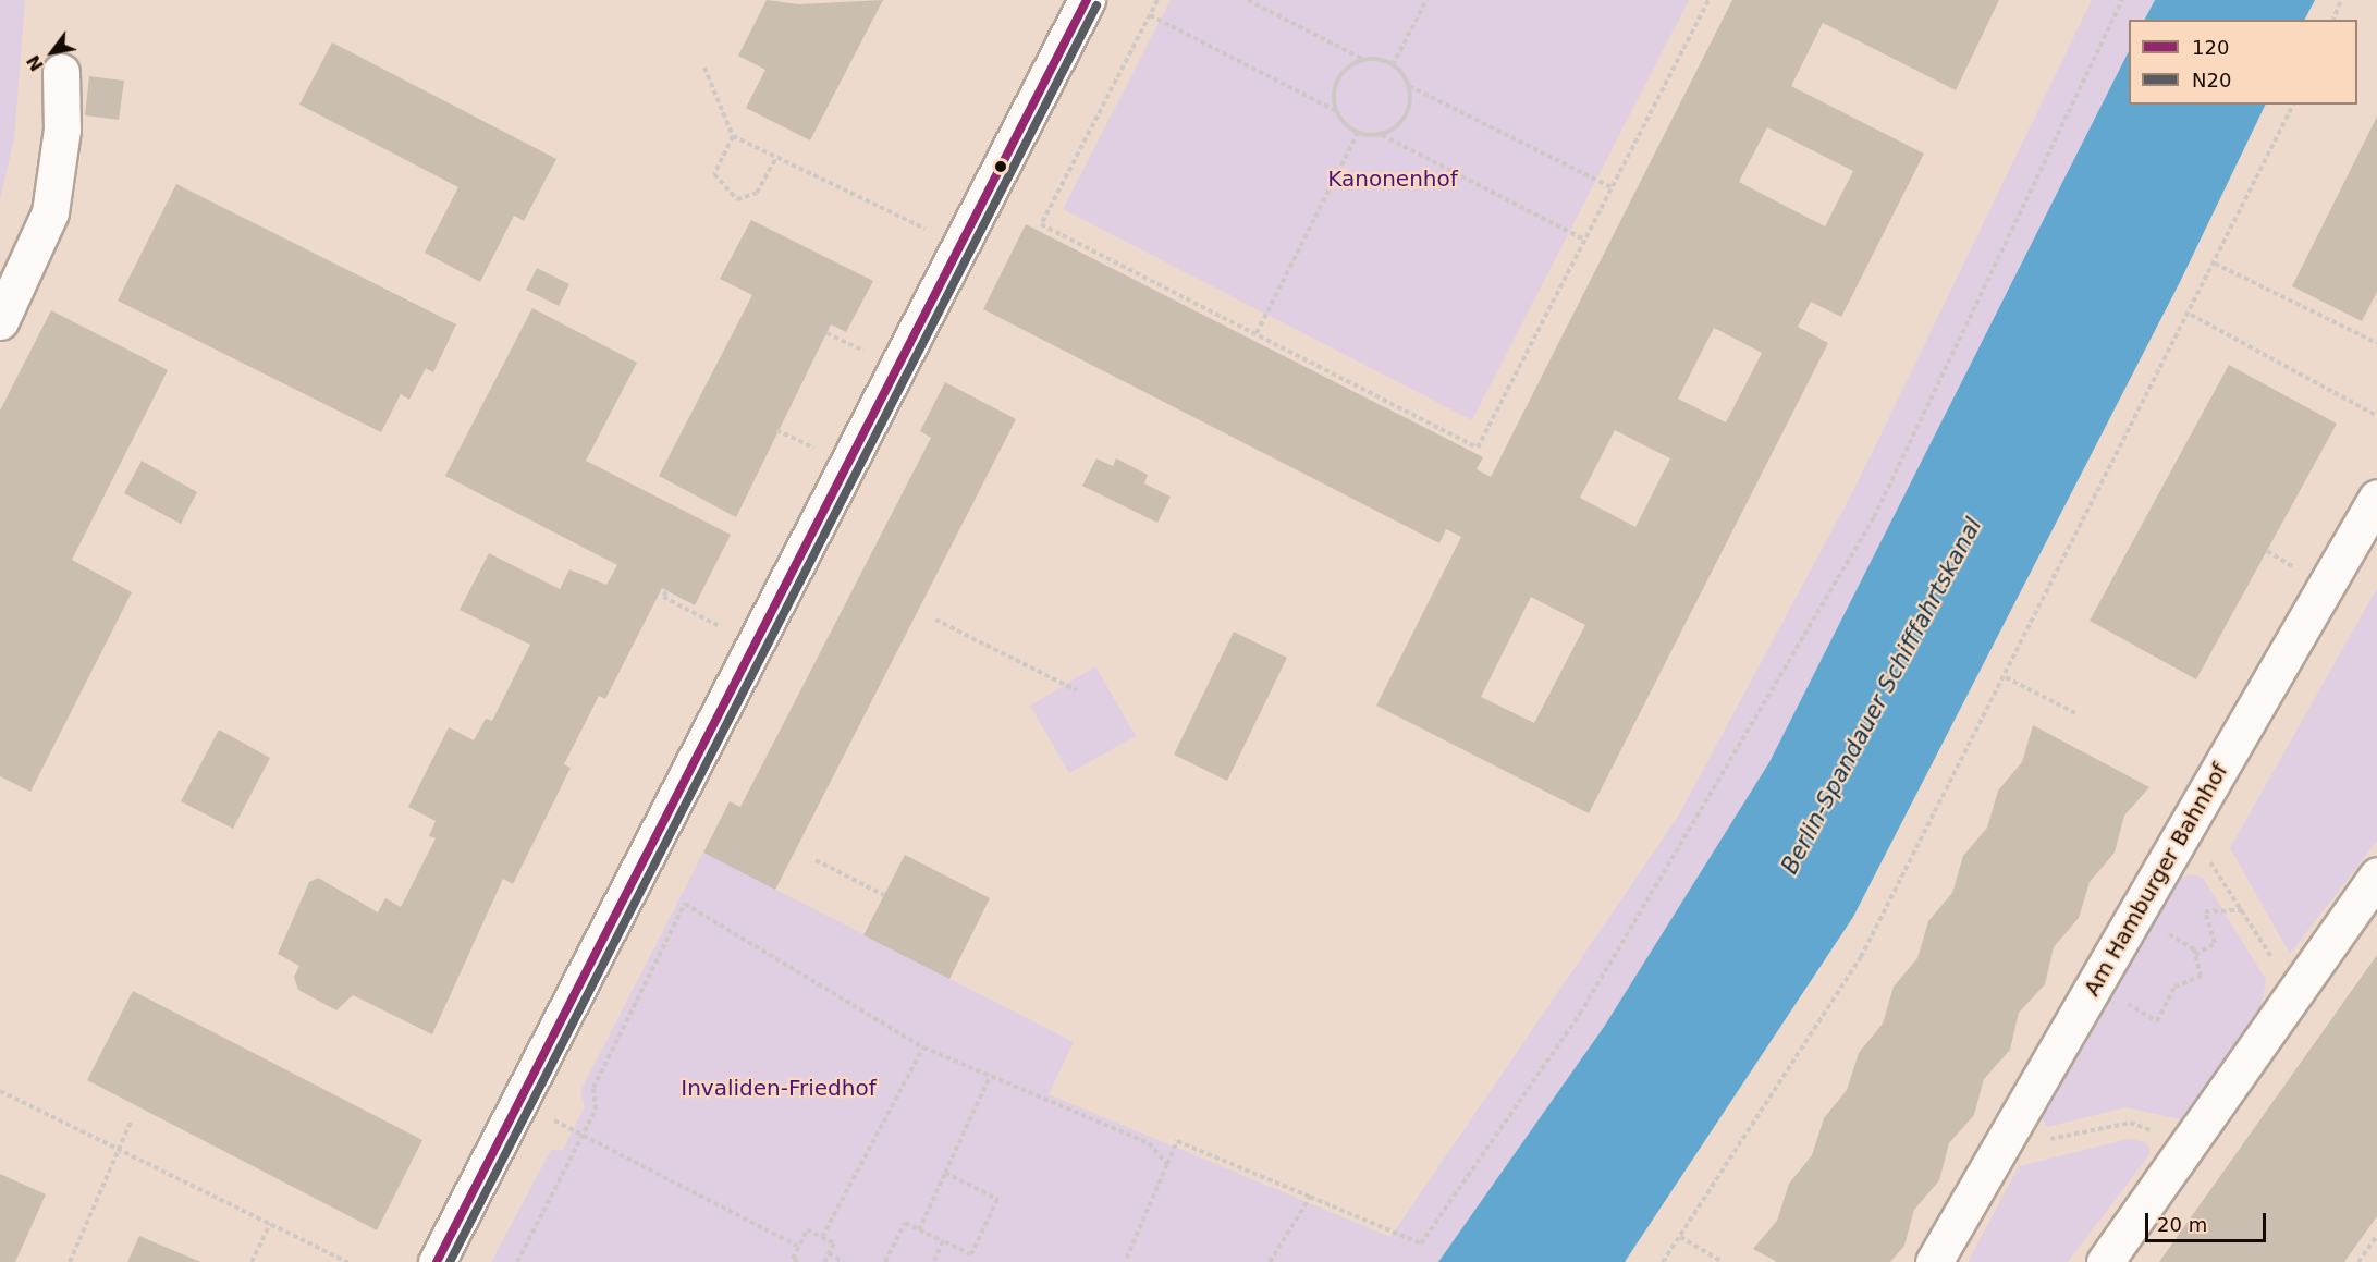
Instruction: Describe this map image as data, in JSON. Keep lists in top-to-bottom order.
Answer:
{
  "streets": {
    "street": ["Am Hamburger Bahnhof"]
  },
  "water": ["Berlin-Spandauer Schifffahrtskanal"],
  "parks": ["Kanonenhof", "Invaliden-Friedhof"],
  "lines": ["transit line 120", "transit line N20"],
  "legend": ["120", "N20"],
  "scale_bar": "20 m",
  "north": "bottom left"
}
